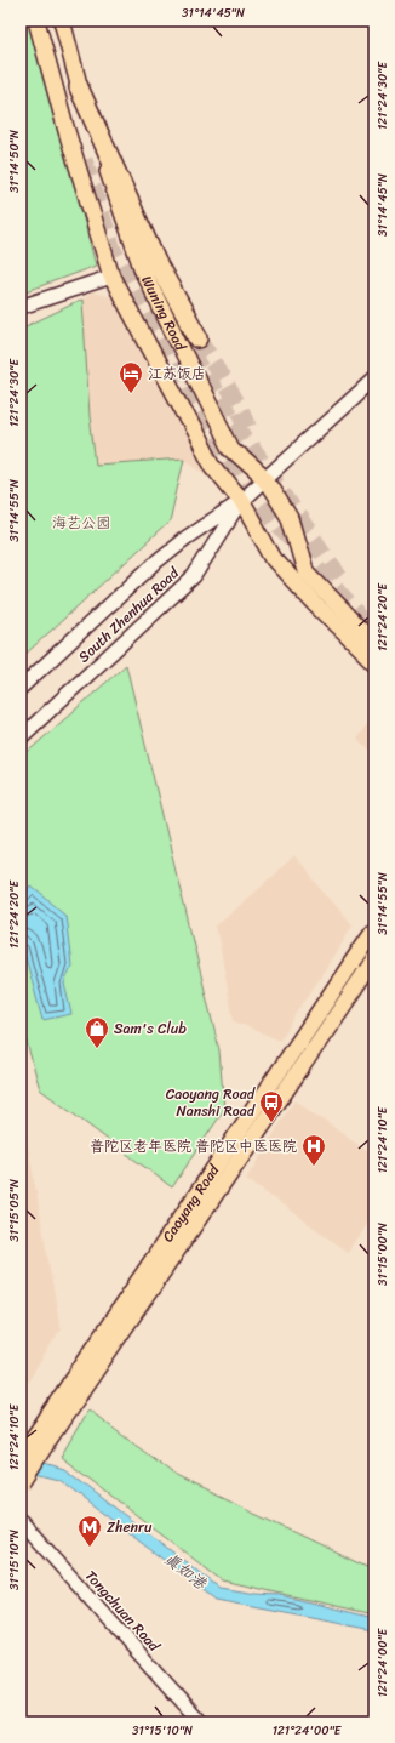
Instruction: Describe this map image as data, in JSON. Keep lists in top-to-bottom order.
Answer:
{
  "streets": {
    "main road": [
      "Wuning Road",
      "South Zhenhua Road",
      "Caoyang Road",
      "Tongchuan Road"
    ]
  },
  "crossings": [
    ["Wuning Road", "South Zhenhua Road"]
  ],
  "water": ["真如港"],
  "parks": ["海艺公园"],
  "places": {
    "hotel": ["江苏饭店"],
    "shop": ["Sam's Club"],
    "bus stop": ["Caoyang Road Nanshi Road"],
    "hospital": ["普陀区老年医院 普陀区中医医院"],
    "metro station": ["Zhenru"]
  },
  "coordinates": [
    "31°14'45\"N",
    "121°24'30\"E",
    "31°14'50\"N",
    "31°14'55\"N",
    "121°24'20\"E",
    "121°24'10\"E",
    "31°15'05\"N",
    "31°15'00\"N",
    "31°15'10\"N",
    "121°24'00\"E"
  ]
}
